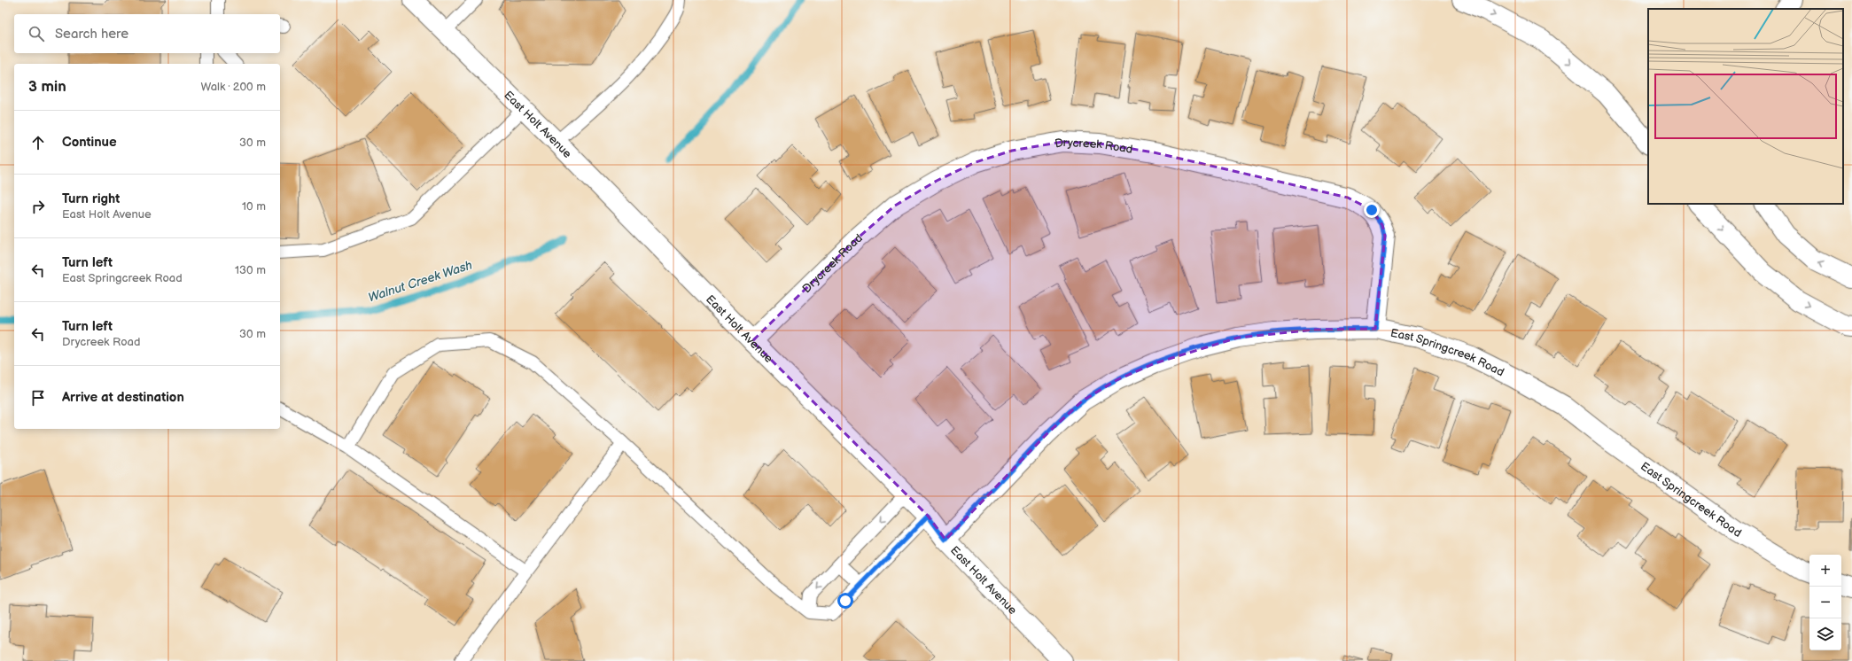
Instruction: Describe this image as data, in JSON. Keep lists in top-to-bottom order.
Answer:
{
  "streets": {
    "main road": ["East Holt Avenue", "Drycreek Road", "East Springcreek Road"]
  },
  "crossings": [
    ["East Holt Avenue", "Drycreek Road"],
    ["East Holt Avenue", "East Springcreek Road"],
    ["Drycreek Road", "East Springcreek Road"]
  ],
  "water": ["Walnut Creek Wash"],
  "page": {
    "search": "Search here",
    "heading": ["3 min", "Walk · 200 m"],
    "list": [
      ["Continue", "30 m"],
      ["Turn right", "East Holt Avenue", "10 m"],
      ["Turn left", "East Springcreek Road", "130 m"],
      ["Turn left", "Drycreek Road", "30 m"],
      "Arrive at destination"
    ],
    "map_buttons": ["+", "−"]
  }
}
